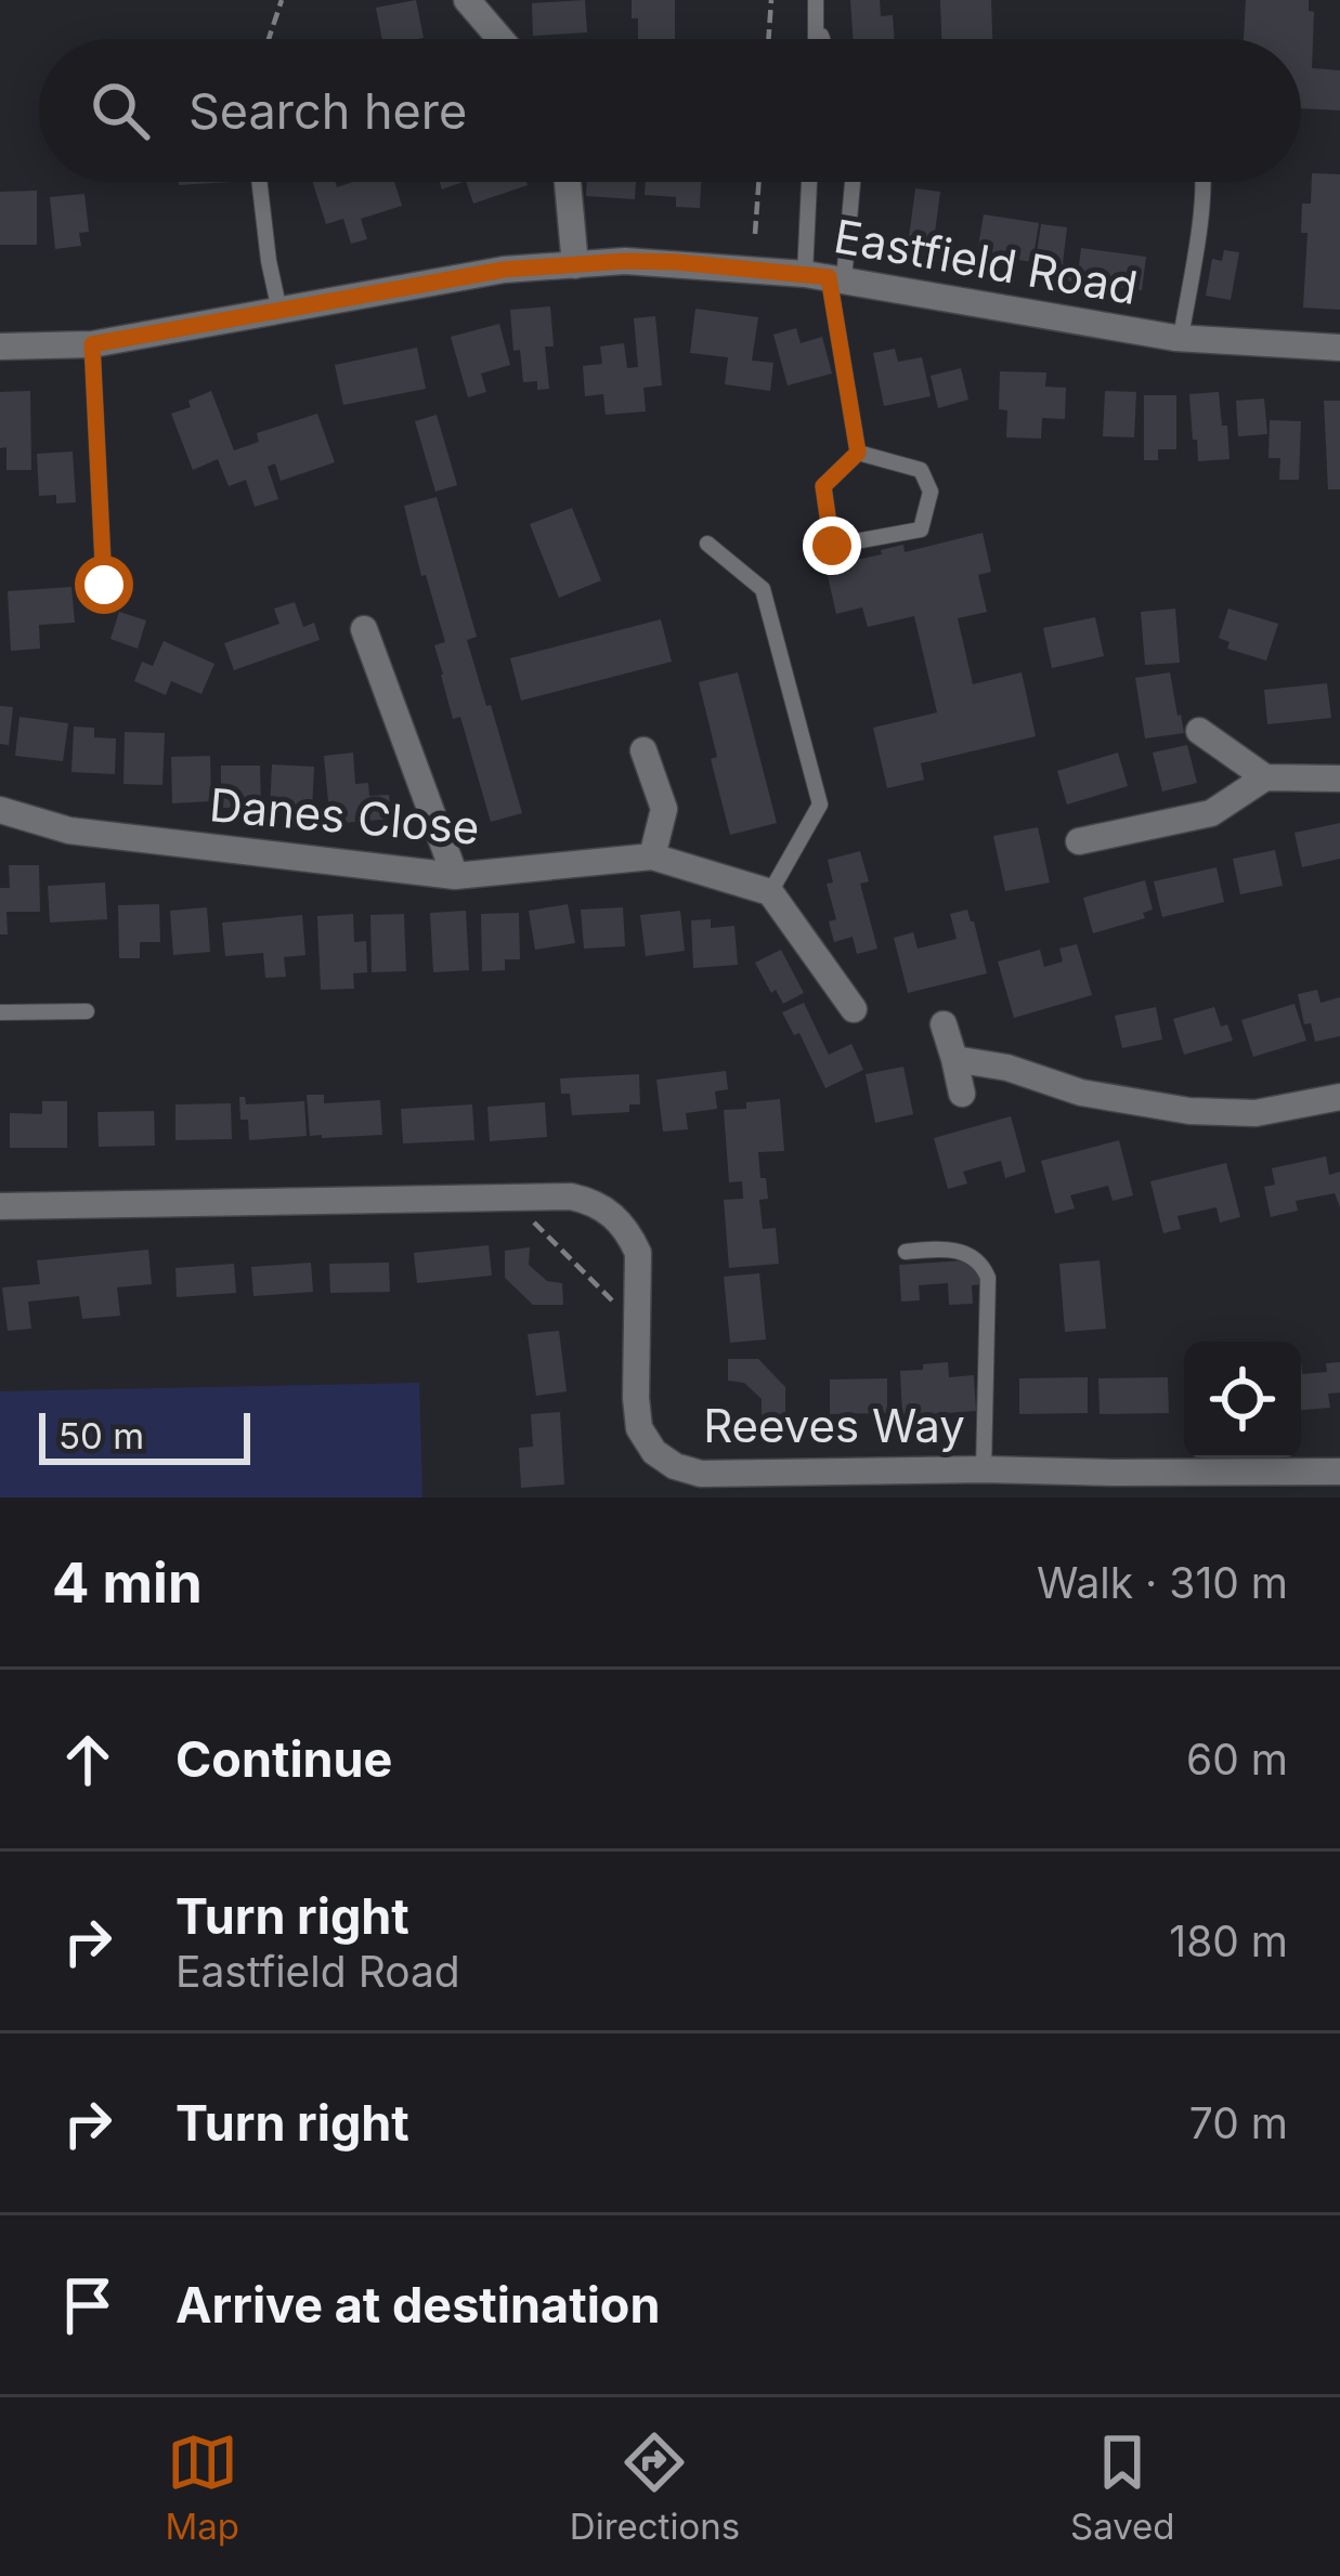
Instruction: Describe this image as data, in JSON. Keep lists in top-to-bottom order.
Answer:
{
  "streets": {
    "street": ["Eastfield Road", "Danes Close", "Reeves Way"]
  },
  "scale_bar": "50 m",
  "page": {
    "search": "Search here",
    "scale": "50 m",
    "heading": ["4 min", "Walk · 310 m"],
    "list": [
      ["Continue", "60 m"],
      ["Turn right", "Eastfield Road", "180 m"],
      ["Turn right", "70 m"],
      "Arrive at destination"
    ],
    "nav": ["Map", "Directions", "Saved"]
  }
}
